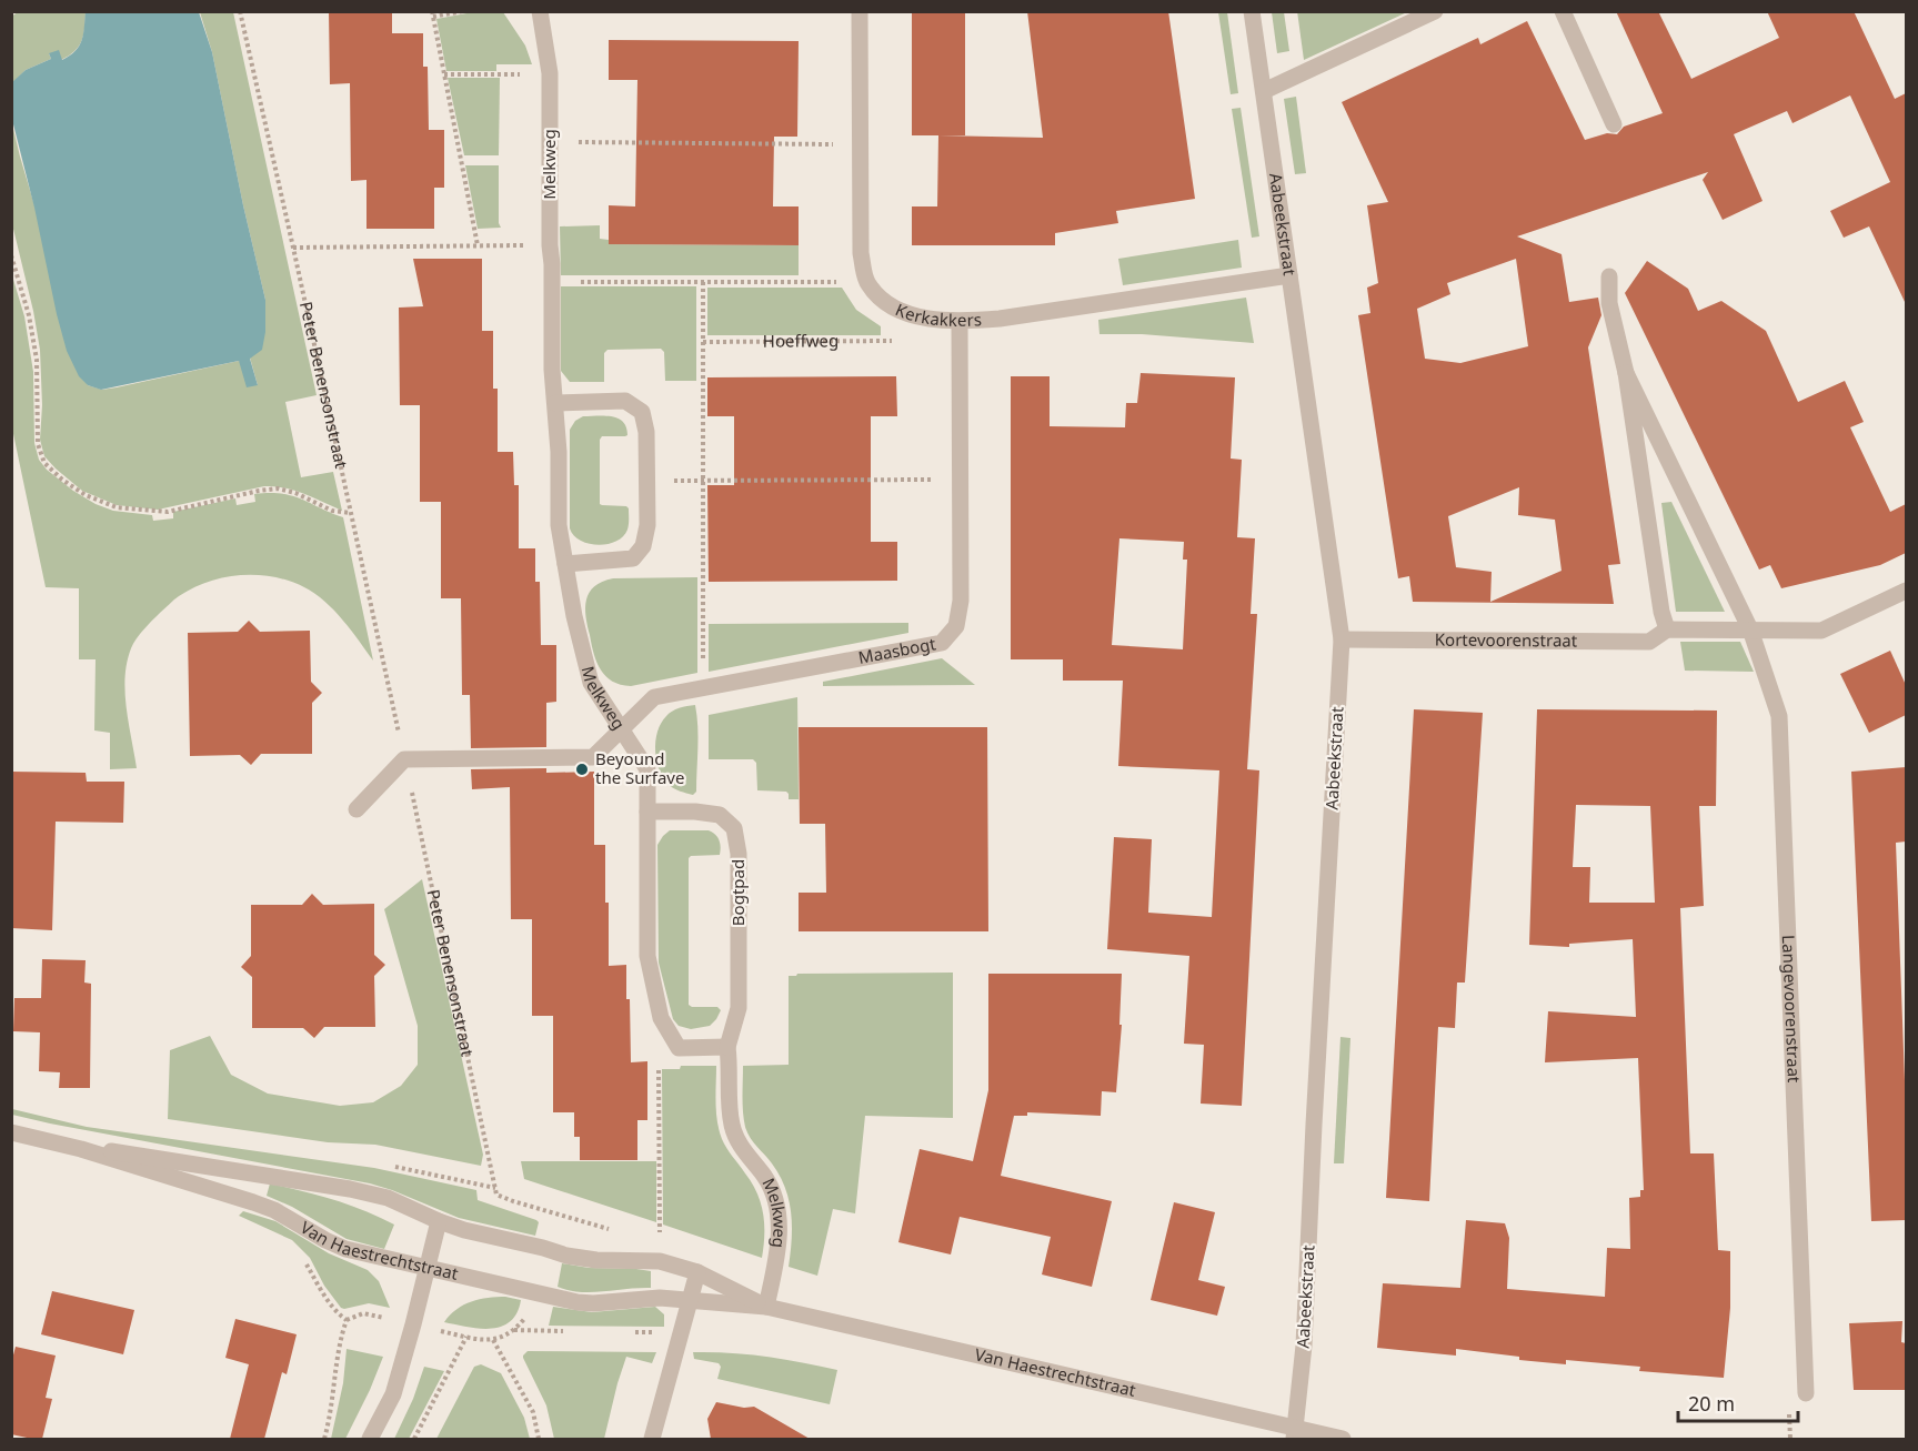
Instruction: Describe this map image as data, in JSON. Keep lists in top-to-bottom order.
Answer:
{
  "streets": {
    "street": [
      "Melkweg",
      "Aabeekstraat",
      "Kerkakkers",
      "Kortevoorenstraat",
      "Maasbogt",
      "Bogtpad",
      "Langevoorenstraat",
      "Van Haestrechtstraat"
    ],
    "path": ["Hoeffweg", "Peter Benensonstraat"]
  },
  "crossings": [
    ["Melkweg", "Maasbogt"],
    ["Melkweg", "Bogtpad"],
    ["Melkweg", "Van Haestrechtstraat"],
    ["Aabeekstraat", "Kerkakkers"],
    ["Aabeekstraat", "Kortevoorenstraat"],
    ["Aabeekstraat", "Van Haestrechtstraat"],
    ["Kerkakkers", "Maasbogt"],
    ["Kortevoorenstraat", "Langevoorenstraat"]
  ],
  "places": ["Beyound the Surfave"],
  "scale_bar": "20 m"
}
